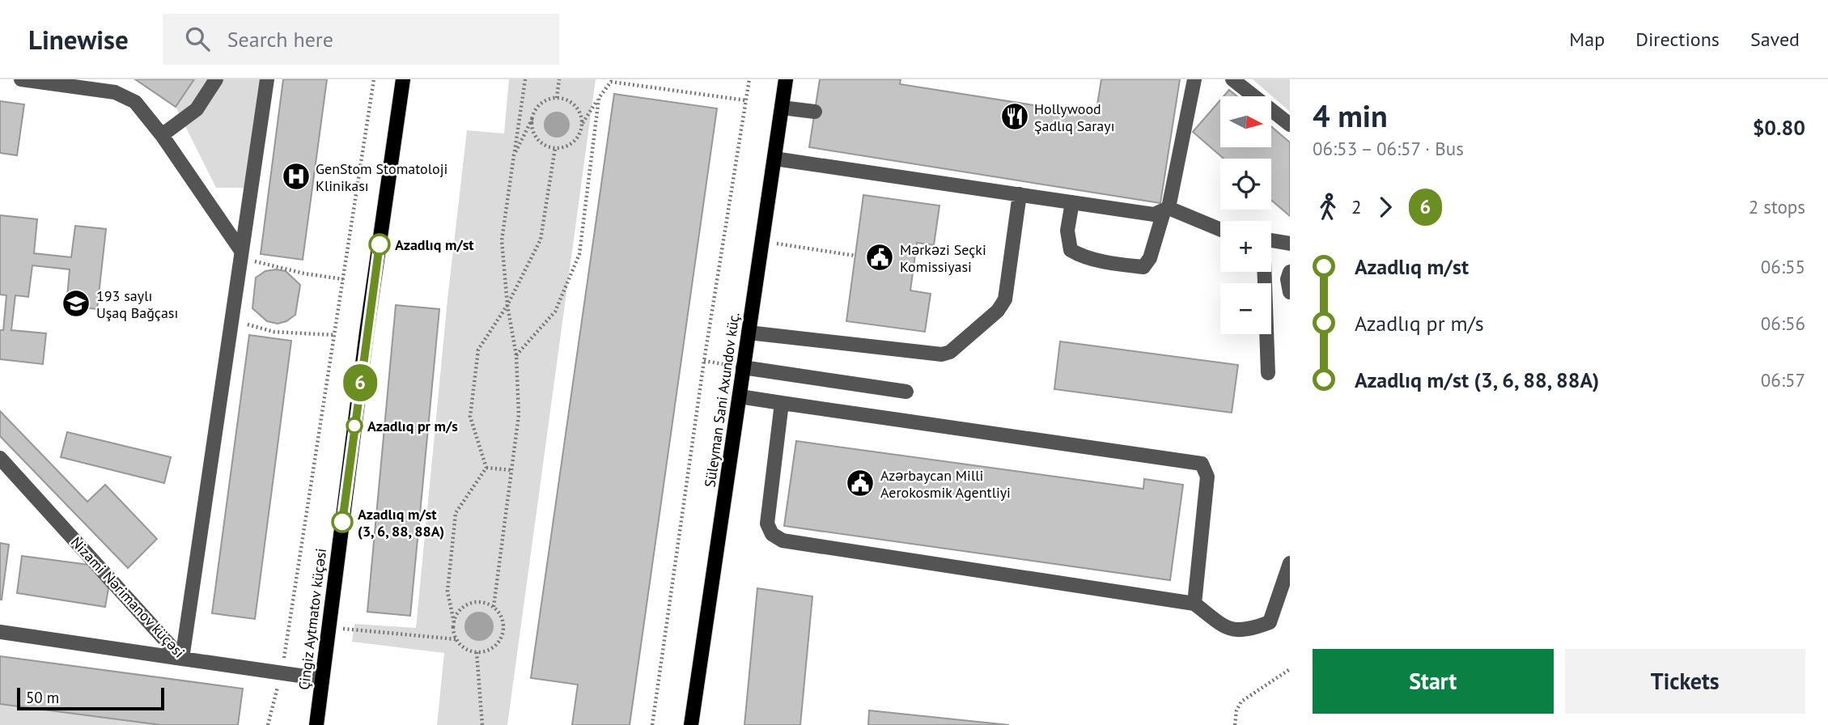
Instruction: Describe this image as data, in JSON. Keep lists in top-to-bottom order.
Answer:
{
  "streets": {
    "main road": ["Süleyman Sani Axundov küç.", "Çingiz Aytmatov küçəsi"],
    "street": ["Nizami Nərimanov küçəsi"]
  },
  "crossings": [
    ["Nizami Nərimanov küçəsi", "Çingiz Aytmatov küçəsi"]
  ],
  "places": {
    "restaurant": ["Hollywood Şadlıq Sarayı"],
    "hospital": ["GenStom Stomatoloji Klinikası"],
    "other": ["Azadlıq m/st", "Azadlıq pr m/s", "Azadlıq m/st (3, 6, 88, 88A)"],
    "public building": ["Mərkəzi Seçki Komissiyasi", "Azərbaycan Milli Aerokosmik Agentliyi"],
    "school or university": ["193 saylı Uşaq Bağçası"]
  },
  "lines": ["bus line 6"],
  "scale_bar": "50 m",
  "north": "right",
  "page": {
    "header": "Linewise",
    "search": "Search here",
    "nav": ["Map", "Directions", "Saved"],
    "on_map": "6",
    "heading": ["4 min", "06:53 – 06:57 · Bus", "$0.80"],
    "map_buttons": ["+", "−"],
    "legs": ["2", "6", "2 stops"],
    "list": [
      {
        "name": "Azadlıq m/st",
        "value": "06:55"
      },
      {
        "name": "Azadlıq pr m/s",
        "value": "06:56"
      },
      {
        "name": "Azadlıq m/st (3, 6, 88, 88A)",
        "value": "06:57"
      }
    ],
    "buttons": ["Start", "Tickets"],
    "scale": "50 m"
  }
}
